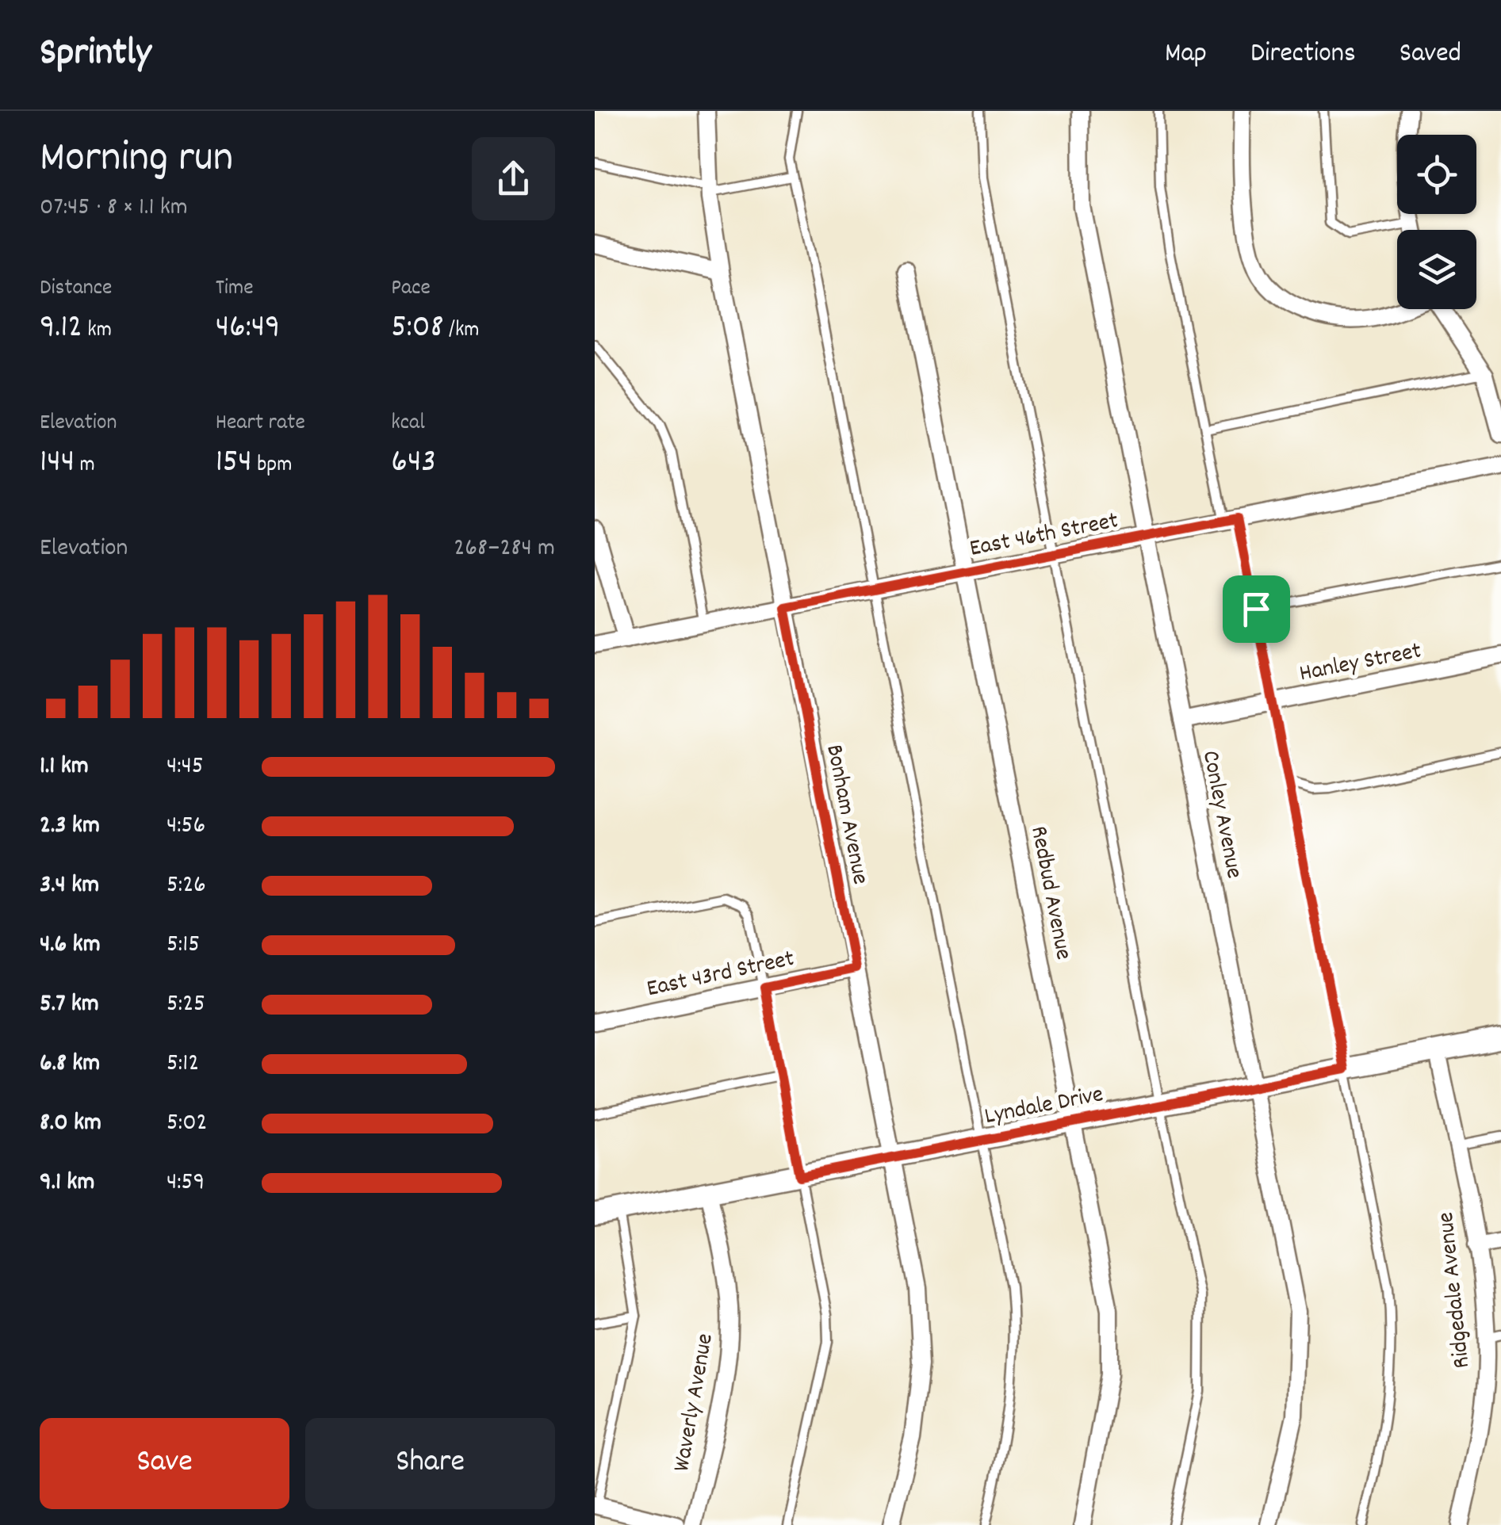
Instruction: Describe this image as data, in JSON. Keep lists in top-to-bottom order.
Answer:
{
  "streets": {
    "street": [
      "East 46th Street",
      "Hanley Street",
      "Bonham Avenue",
      "Conley Avenue",
      "Redbud Avenue",
      "East 43rd Street",
      "Lyndale Drive",
      "Ridgedale Avenue",
      "Waverly Avenue"
    ]
  },
  "crossings": [
    ["East 46th Street", "Bonham Avenue"],
    ["East 46th Street", "Conley Avenue"],
    ["East 46th Street", "Redbud Avenue"],
    ["Hanley Street", "Conley Avenue"],
    ["Bonham Avenue", "East 43rd Street"],
    ["Bonham Avenue", "Lyndale Drive"],
    ["Conley Avenue", "Lyndale Drive"],
    ["Redbud Avenue", "Lyndale Drive"],
    ["Lyndale Drive", "Ridgedale Avenue"],
    ["Lyndale Drive", "Waverly Avenue"]
  ],
  "page": {
    "header": "Sprintly",
    "nav": ["Map", "Directions", "Saved"],
    "heading": ["Morning run", "07:45 · 8 × 1.1 km"],
    "stats": [
      ["Distance", "9.12 km"],
      ["Time", "46:49"],
      ["Pace", "5:08 /km"],
      ["Elevation", "144 m"],
      ["Heart rate", "154 bpm"],
      ["kcal", "643"]
    ],
    "chart": ["Elevation", "268–284 m"],
    "list": [
      {
        "name": "1.1 km",
        "note": "4:45"
      },
      {
        "name": "2.3 km",
        "note": "4:56"
      },
      {
        "name": "3.4 km",
        "note": "5:26"
      },
      {
        "name": "4.6 km",
        "note": "5:15"
      },
      {
        "name": "5.7 km",
        "note": "5:25"
      },
      {
        "name": "6.8 km",
        "note": "5:12"
      },
      {
        "name": "8.0 km",
        "note": "5:02"
      },
      {
        "name": "9.1 km",
        "note": "4:59"
      }
    ],
    "buttons": ["Save", "Share"]
  }
}
